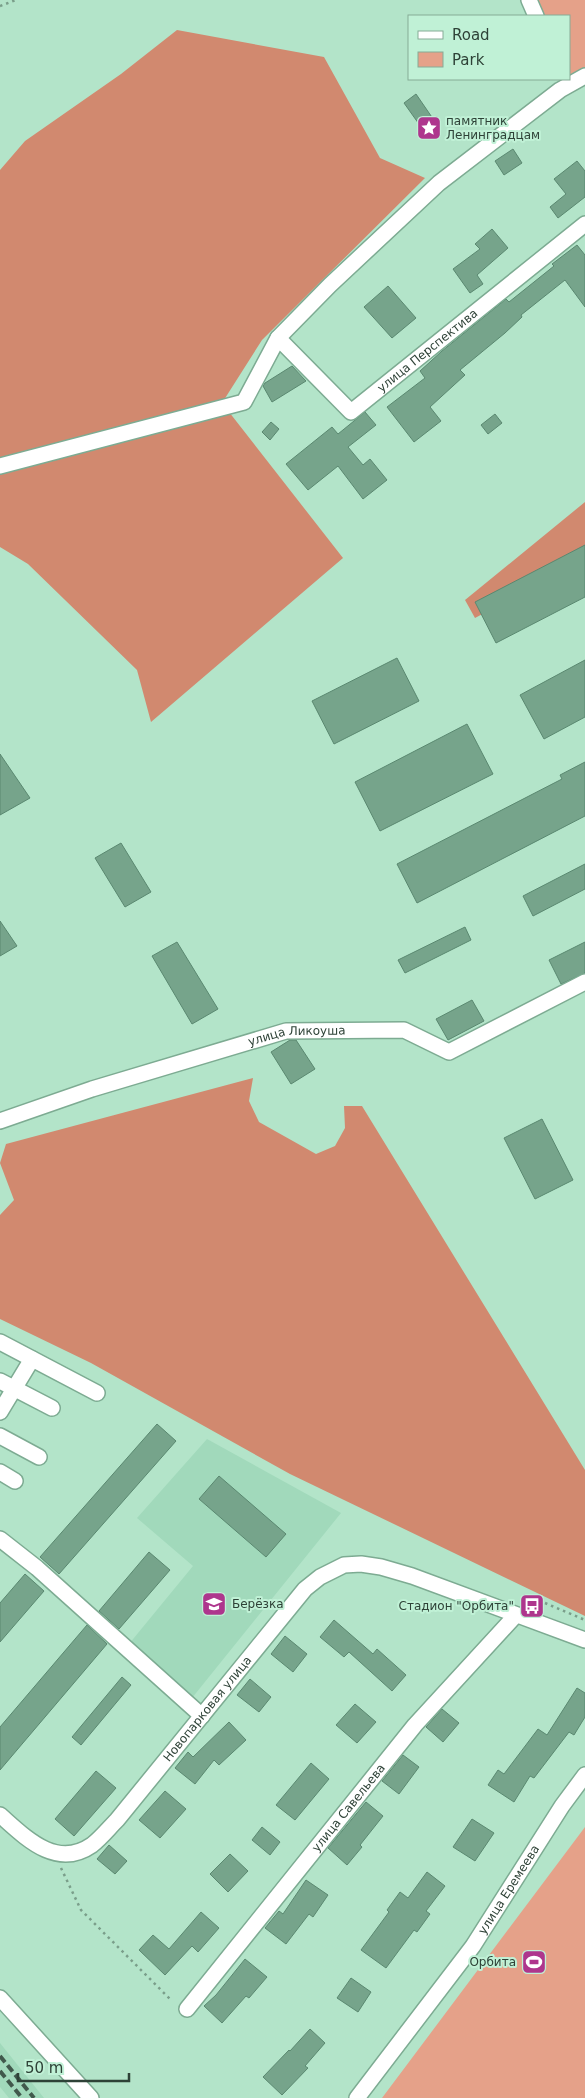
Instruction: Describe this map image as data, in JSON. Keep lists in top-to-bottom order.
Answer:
{
  "streets": {
    "street": [
      "улица Перспектива",
      "улица Ликоуша",
      "Новопарковая улица",
      "улица Савельева",
      "улица Еремеева"
    ]
  },
  "crossings": [
    ["Новопарковая улица", "улица Савельева"]
  ],
  "places": {
    "place": ["памятник Ленинградцам"],
    "school or university": ["Берёзка"],
    "bus stop": ["Стадион \"Орбита\""],
    "sports": ["Орбита"]
  },
  "legend": ["Road", "Park"],
  "scale_bar": "50 m"
}
